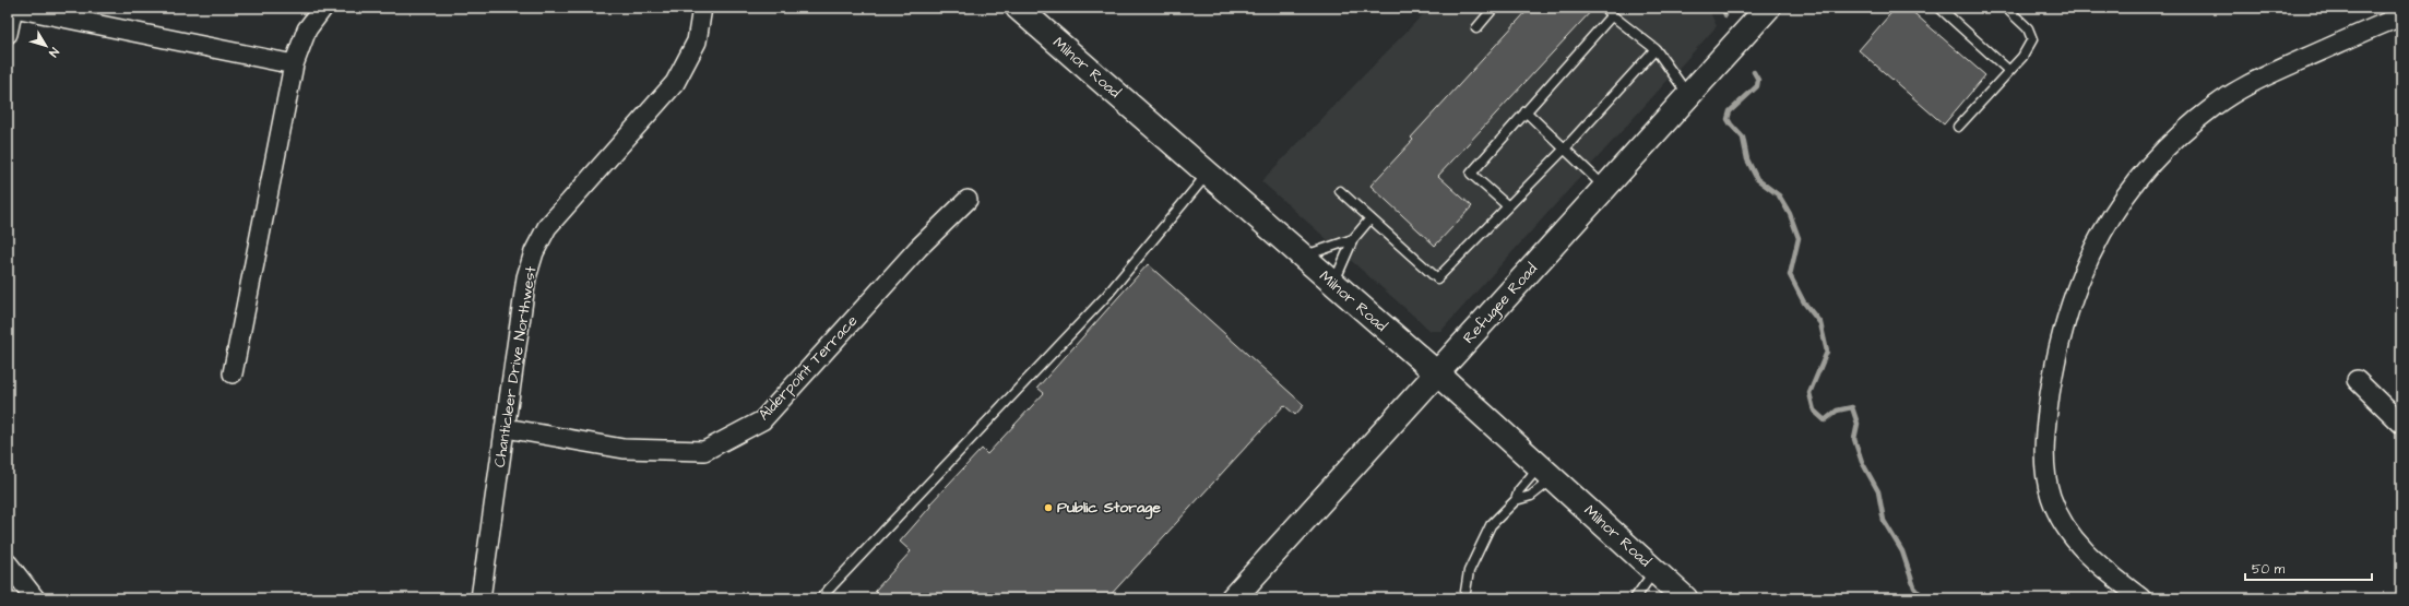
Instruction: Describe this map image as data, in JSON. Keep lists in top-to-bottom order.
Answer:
{
  "streets": {
    "main road": ["Milnor Road", "Refugee Road"],
    "street": ["Chanticleer Drive Northwest", "Alderpoint Terrace"]
  },
  "crossings": [
    ["Milnor Road", "Refugee Road"],
    ["Chanticleer Drive Northwest", "Alderpoint Terrace"]
  ],
  "places": ["Public Storage"],
  "scale_bar": "50 m",
  "north": "bottom right"
}
